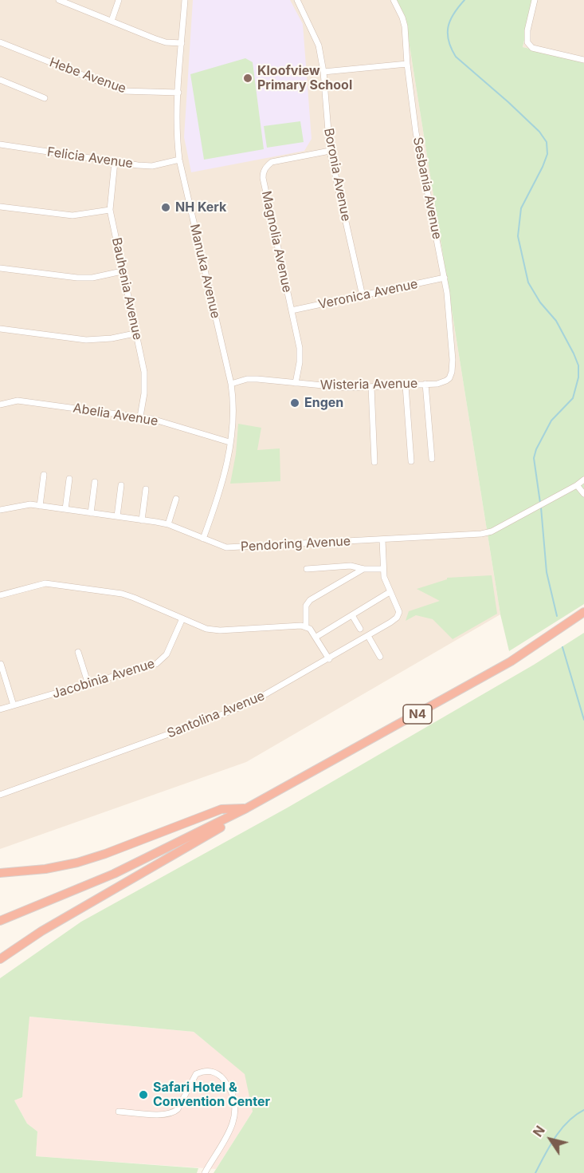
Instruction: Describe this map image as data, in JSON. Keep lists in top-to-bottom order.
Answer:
{
  "streets": {
    "highway": ["N4"],
    "street": [
      "Hebe Avenue",
      "Felicia Avenue",
      "Boronia Avenue",
      "Sesbania Avenue",
      "Magnolia Avenue",
      "Manuka Avenue",
      "Bauhenia Avenue",
      "Veronica Avenue",
      "Wisteria Avenue",
      "Abelia Avenue",
      "Pendoring Avenue",
      "Jacobinia Avenue",
      "Santolina Avenue"
    ]
  },
  "crossings": [
    ["Hebe Avenue", "Manuka Avenue"],
    ["Felicia Avenue", "Manuka Avenue"],
    ["Felicia Avenue", "Bauhenia Avenue"],
    ["Boronia Avenue", "Magnolia Avenue"],
    ["Boronia Avenue", "Veronica Avenue"],
    ["Sesbania Avenue", "Veronica Avenue"],
    ["Sesbania Avenue", "Wisteria Avenue"],
    ["Magnolia Avenue", "Veronica Avenue"],
    ["Magnolia Avenue", "Wisteria Avenue"],
    ["Manuka Avenue", "Wisteria Avenue"],
    ["Manuka Avenue", "Abelia Avenue"],
    ["Manuka Avenue", "Pendoring Avenue"],
    ["Bauhenia Avenue", "Abelia Avenue"],
    ["Pendoring Avenue", "Santolina Avenue"]
  ],
  "places": [
    "Kloofview Primary School",
    "NH Kerk",
    "Engen",
    "Safari Hotel & Convention Center"
  ],
  "north": "top left"
}
